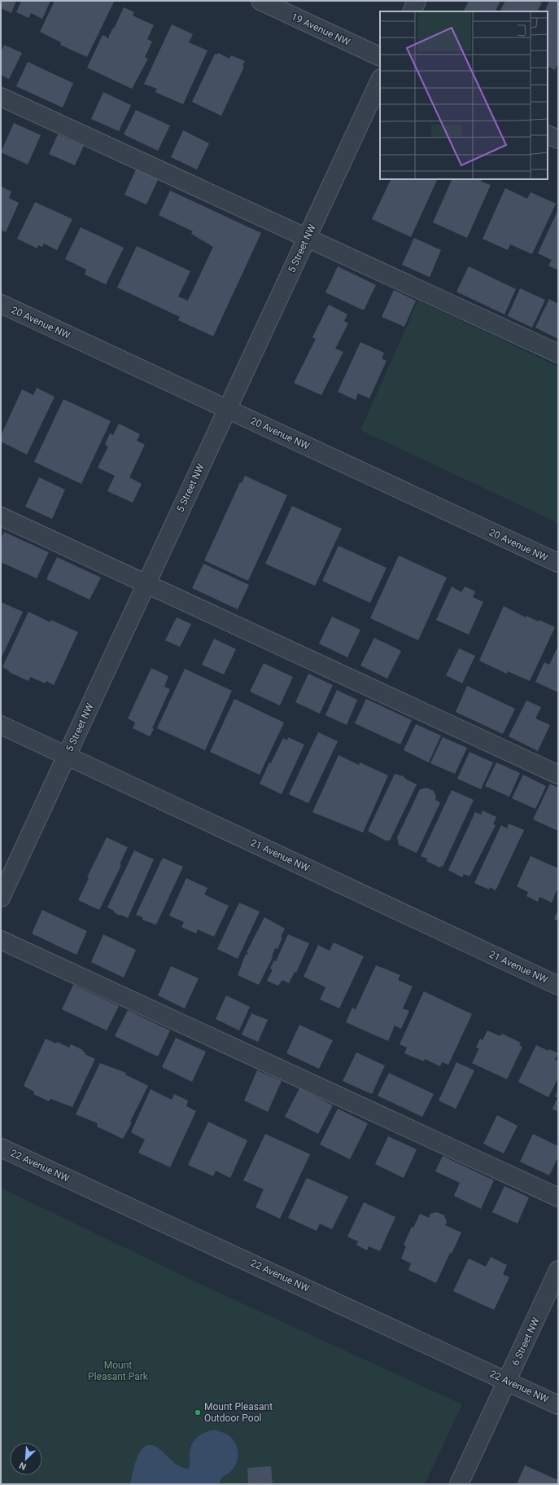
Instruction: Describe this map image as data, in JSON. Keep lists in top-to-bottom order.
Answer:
{
  "streets": {
    "street": [
      "19 Avenue NW",
      "5 Street NW",
      "20 Avenue NW",
      "21 Avenue NW",
      "22 Avenue NW",
      "6 Street NW"
    ]
  },
  "crossings": [
    ["5 Street NW", "20 Avenue NW"],
    ["5 Street NW", "21 Avenue NW"],
    ["22 Avenue NW", "6 Street NW"]
  ],
  "parks": ["Mount Pleasant Park"],
  "places": ["Mount Pleasant Outdoor Pool"],
  "north": "bottom left"
}
